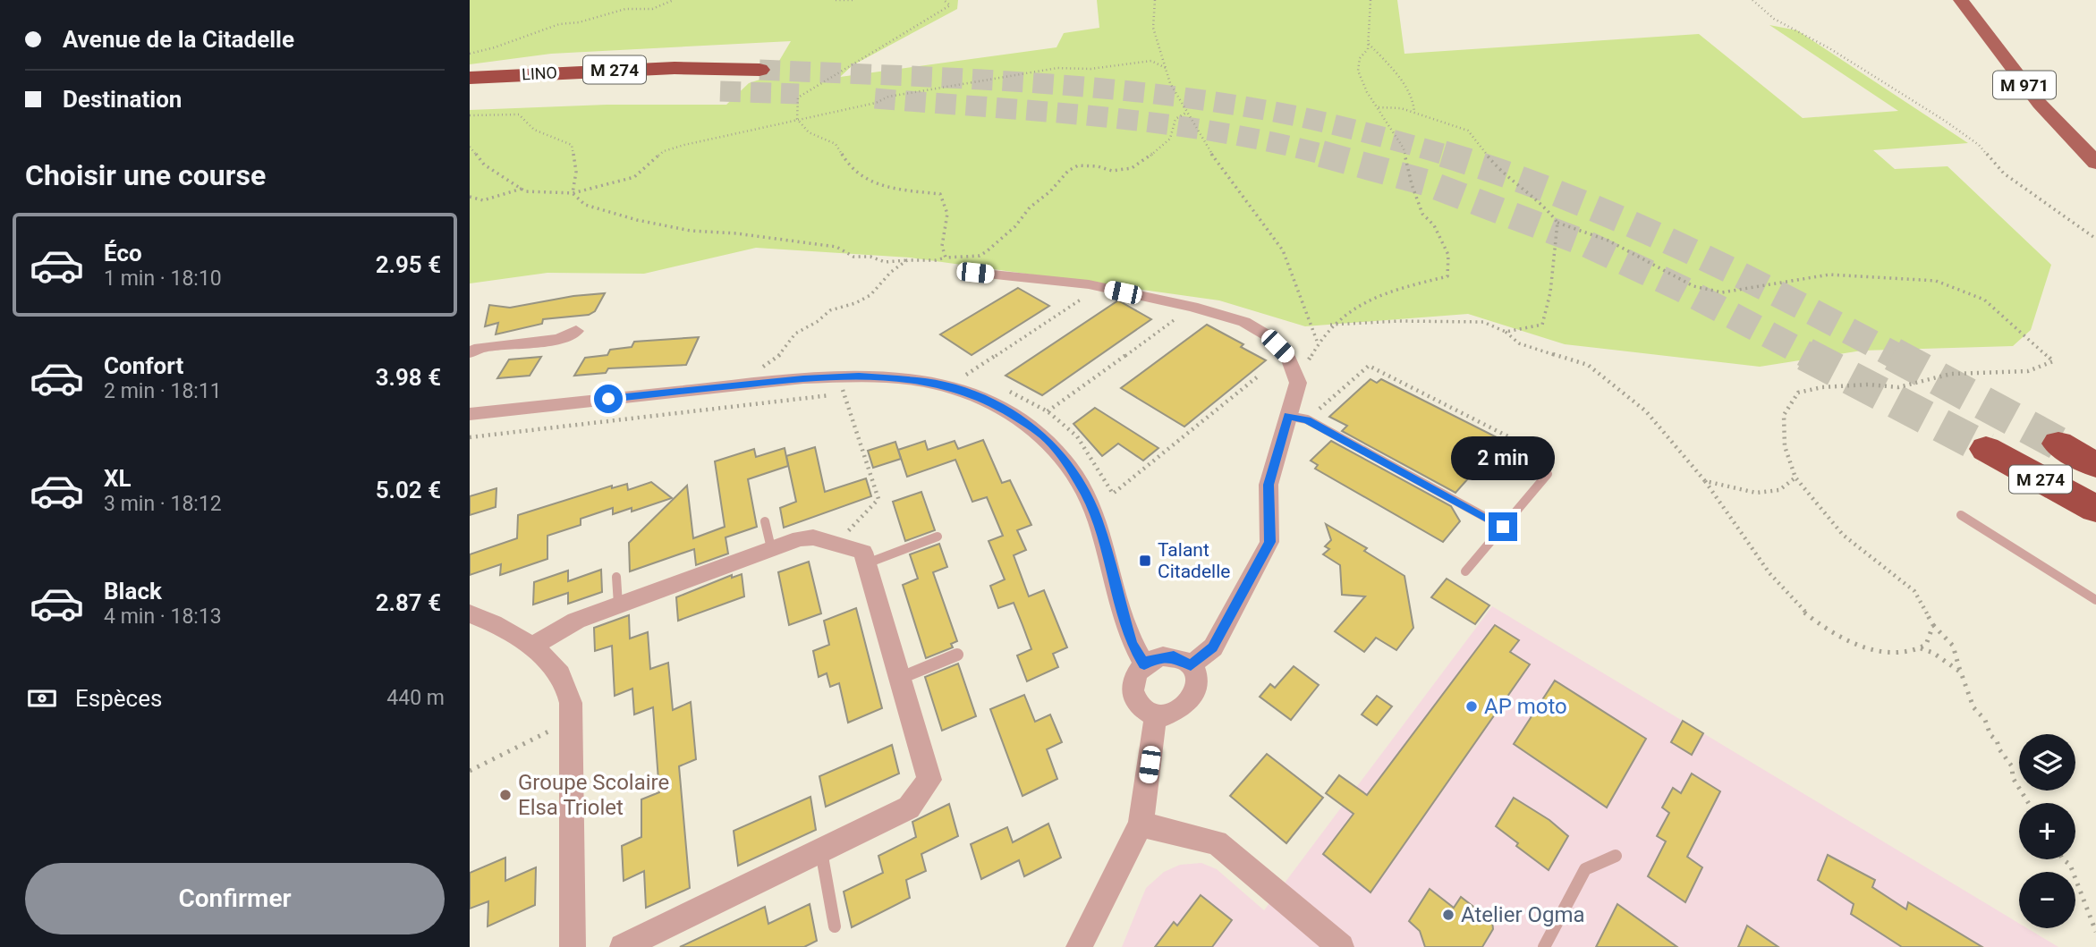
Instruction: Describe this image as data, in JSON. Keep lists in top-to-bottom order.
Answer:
{
  "streets": {
    "highway": ["M 274", "LINO"],
    "main road": ["M 971"]
  },
  "places": {
    "transit": ["Talant Citadelle"],
    "other": ["AP moto", "Groupe Scolaire Elsa Triolet", "Atelier Ogma"]
  },
  "page": {
    "banner": ["Avenue de la Citadelle", "Destination"],
    "heading": "Choisir une course",
    "list": [
      {
        "name": "Éco",
        "note": "1 min · 18:10",
        "value": "2.95 €"
      },
      {
        "name": "Confort",
        "note": "2 min · 18:11",
        "value": "3.98 €"
      },
      {
        "name": "XL",
        "note": "3 min · 18:12",
        "value": "5.02 €"
      },
      {
        "name": "Black",
        "note": "4 min · 18:13",
        "value": "2.87 €"
      }
    ],
    "bubble": "2 min",
    "pay": ["Espèces", "440 m"],
    "map_buttons": ["+", "−"],
    "buttons": "Confirmer"
  }
}
